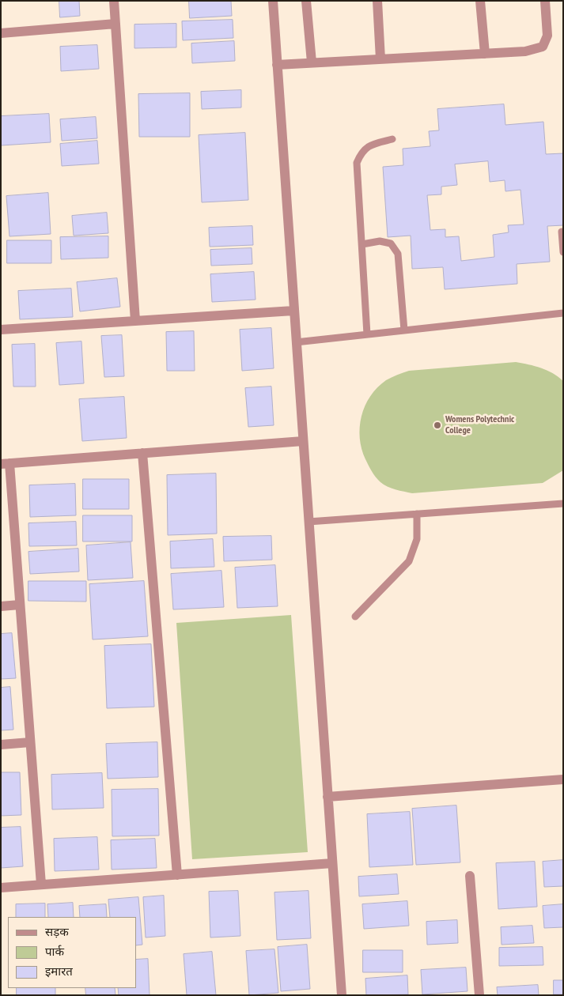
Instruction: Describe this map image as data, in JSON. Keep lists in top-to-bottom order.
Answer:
{
  "places": ["Womens Polytechnic College"],
  "legend": ["सड़क", "पार्क", "इमारत"]
}
